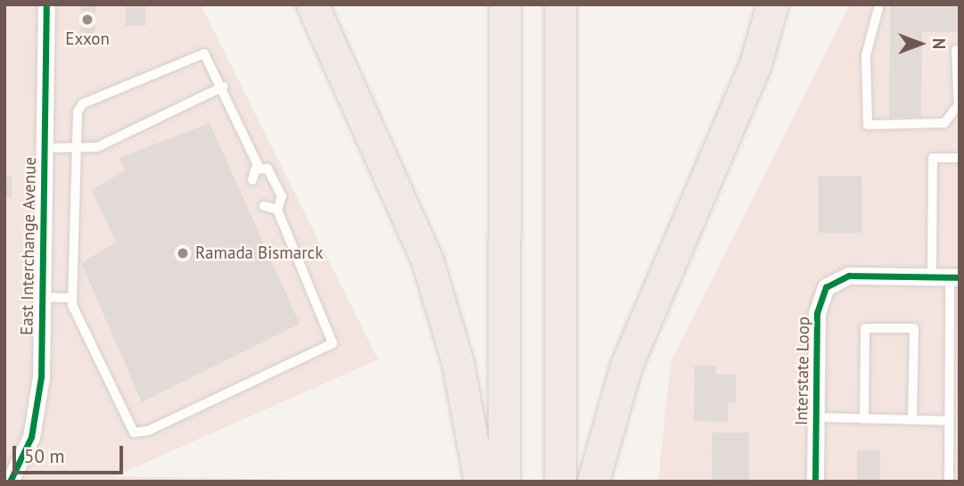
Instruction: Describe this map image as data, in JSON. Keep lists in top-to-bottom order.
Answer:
{
  "streets": {
    "street": ["East Interchange Avenue", "Interstate Loop"]
  },
  "places": ["Exxon", "Ramada Bismarck"],
  "scale_bar": "50 m",
  "north": "right"
}
